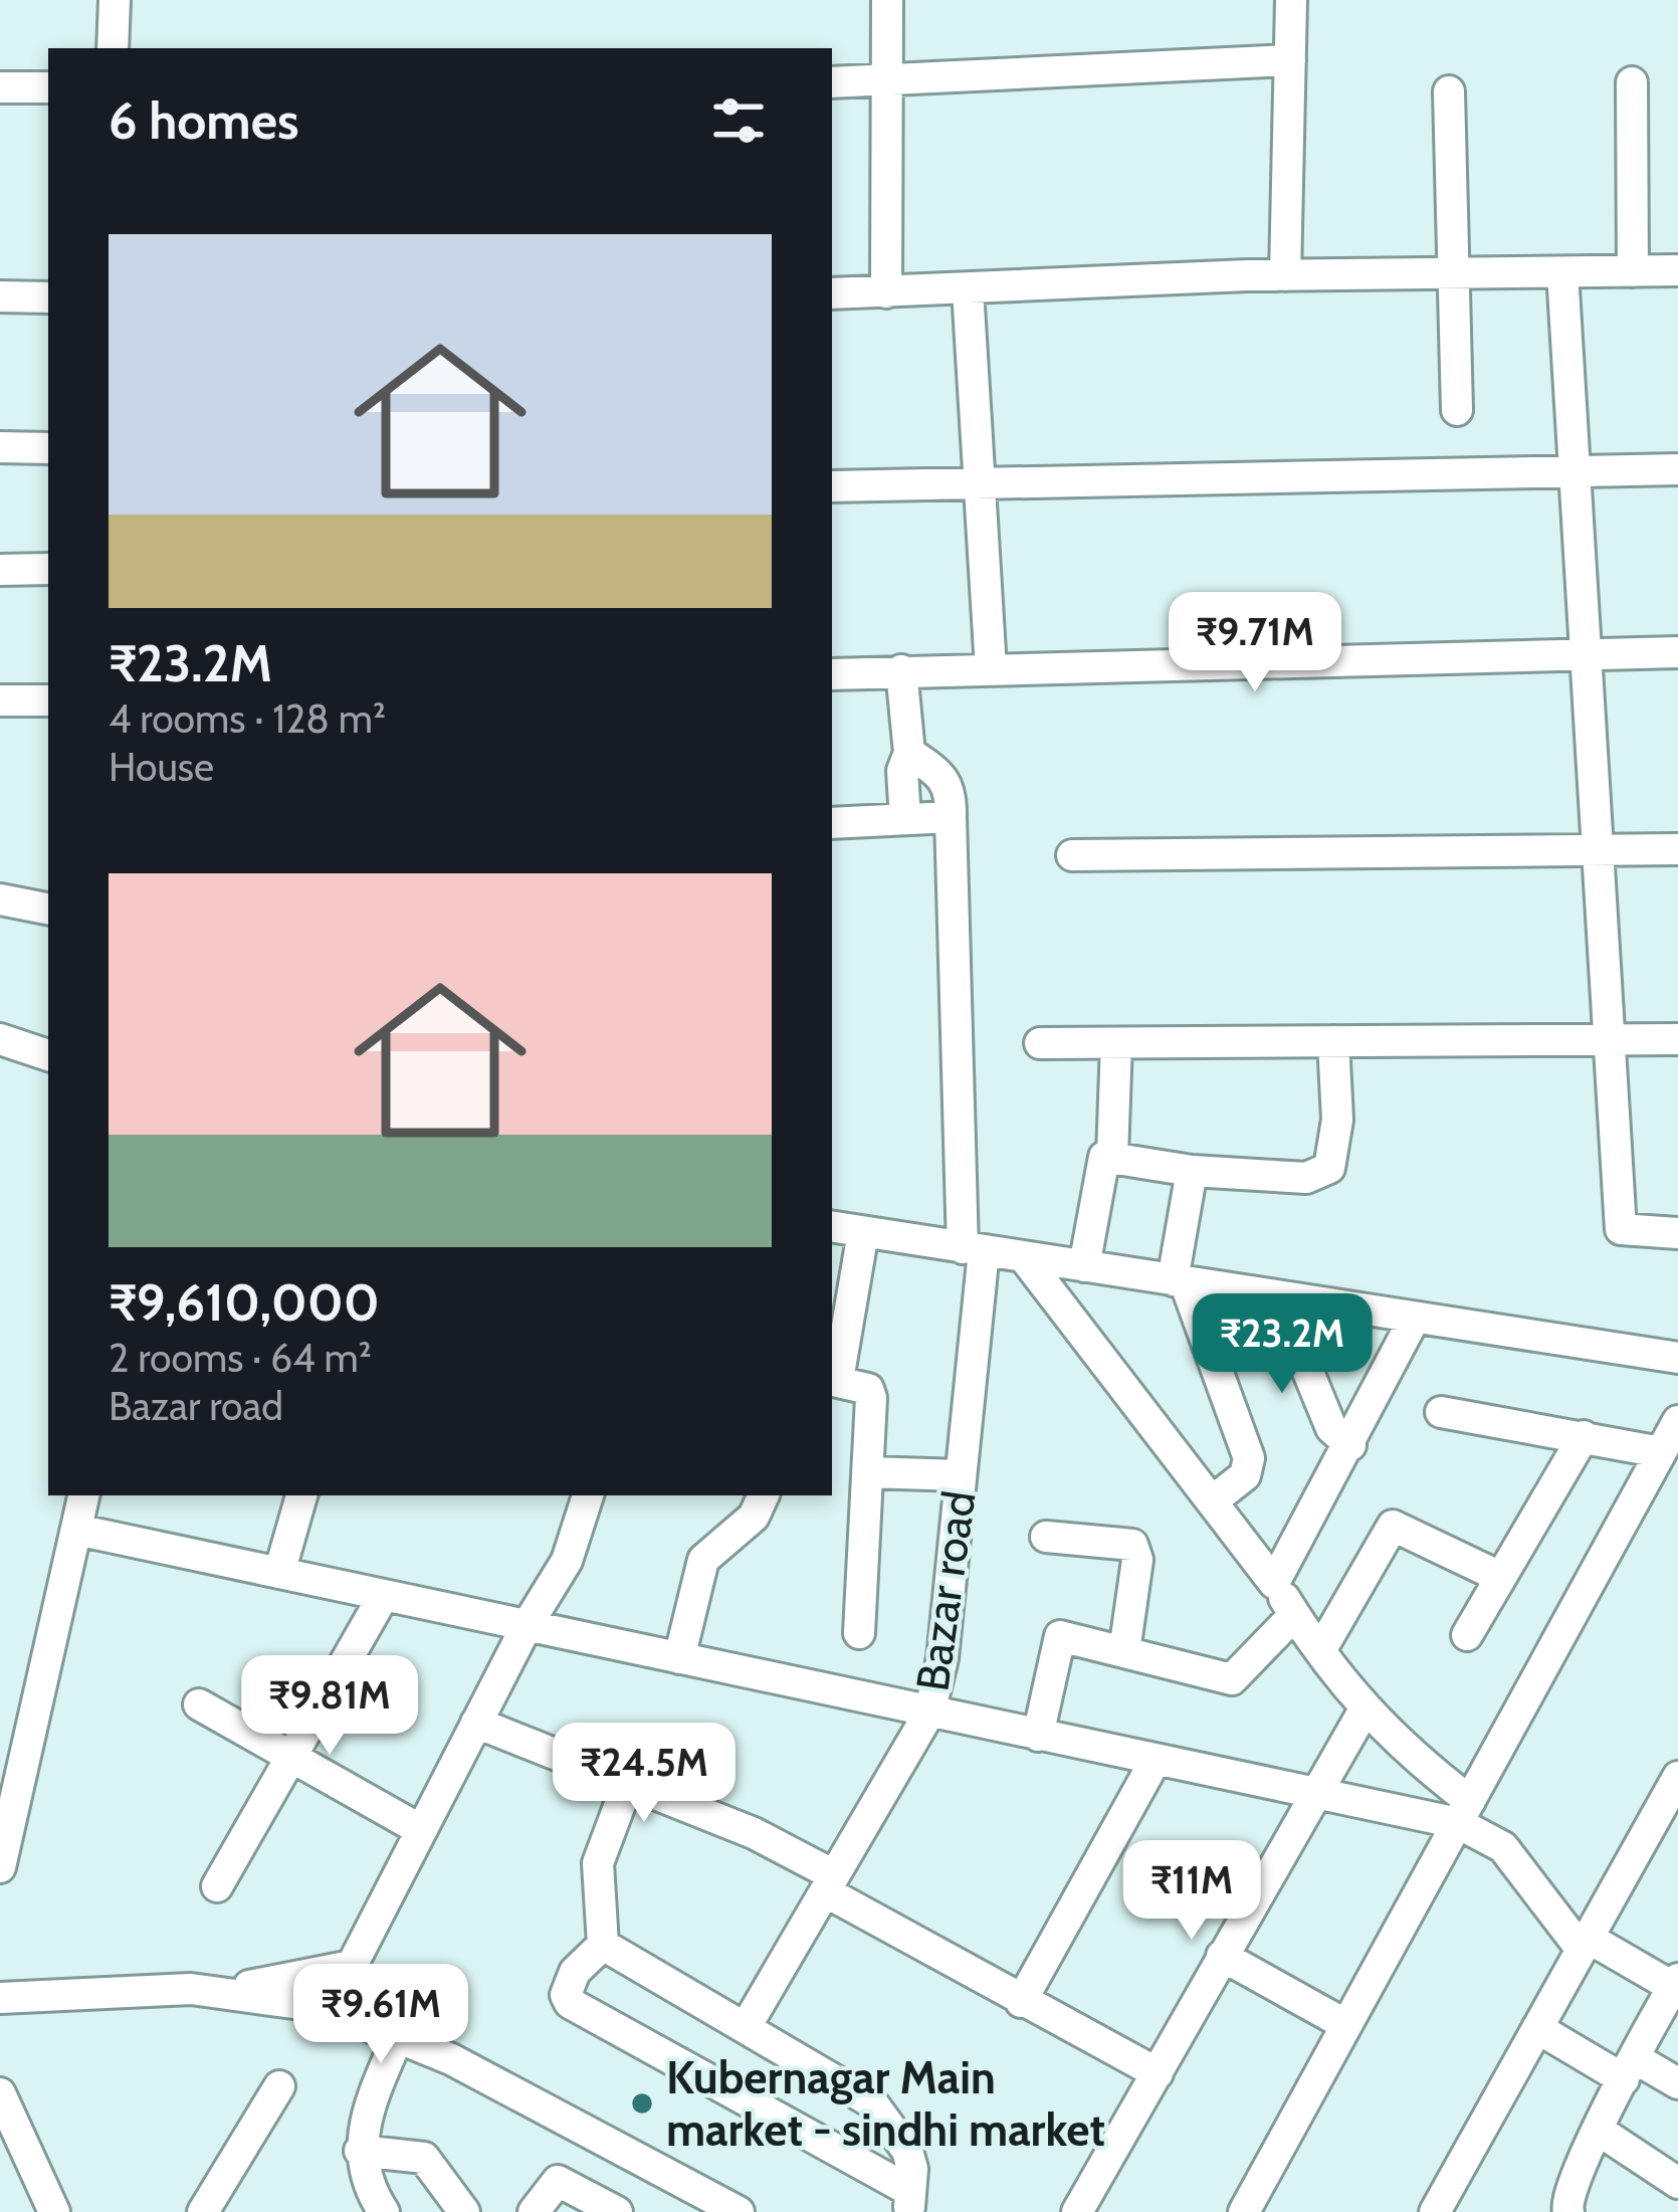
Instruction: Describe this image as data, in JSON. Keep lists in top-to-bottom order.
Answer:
{
  "streets": {
    "street": ["Bazar road"]
  },
  "places": ["Kubernagar Main market - sindhi market"],
  "page": {
    "heading": "6 homes",
    "list": [
      {
        "name": "₹23.2M",
        "note": "4 rooms · 128 m² · House"
      },
      {
        "name": "₹9,610,000",
        "note": "2 rooms · 64 m² · Bazar road"
      }
    ],
    "price": [
      "₹9.71M",
      "₹23.2M",
      "₹9.81M",
      "₹24.5M",
      "₹11M",
      "₹9.61M"
    ]
  }
}
